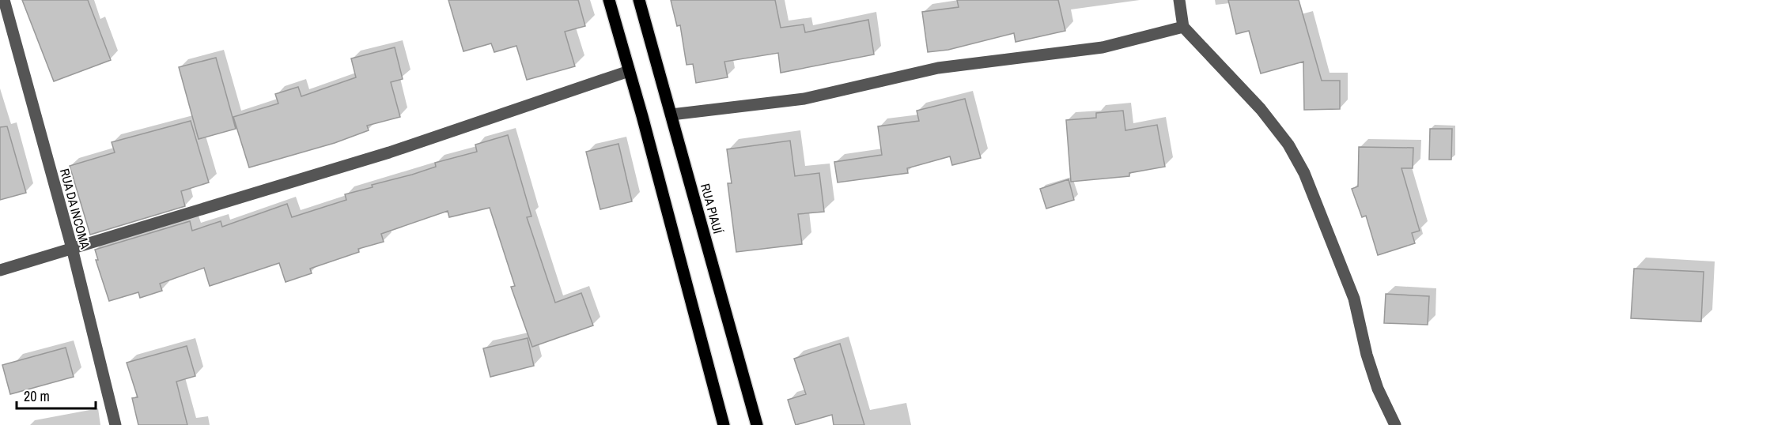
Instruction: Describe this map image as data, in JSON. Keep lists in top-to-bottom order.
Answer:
{
  "streets": {
    "main road": ["RUA PIAUÍ"],
    "street": ["RUA DA INCOMA"]
  },
  "scale_bar": "20 m"
}
